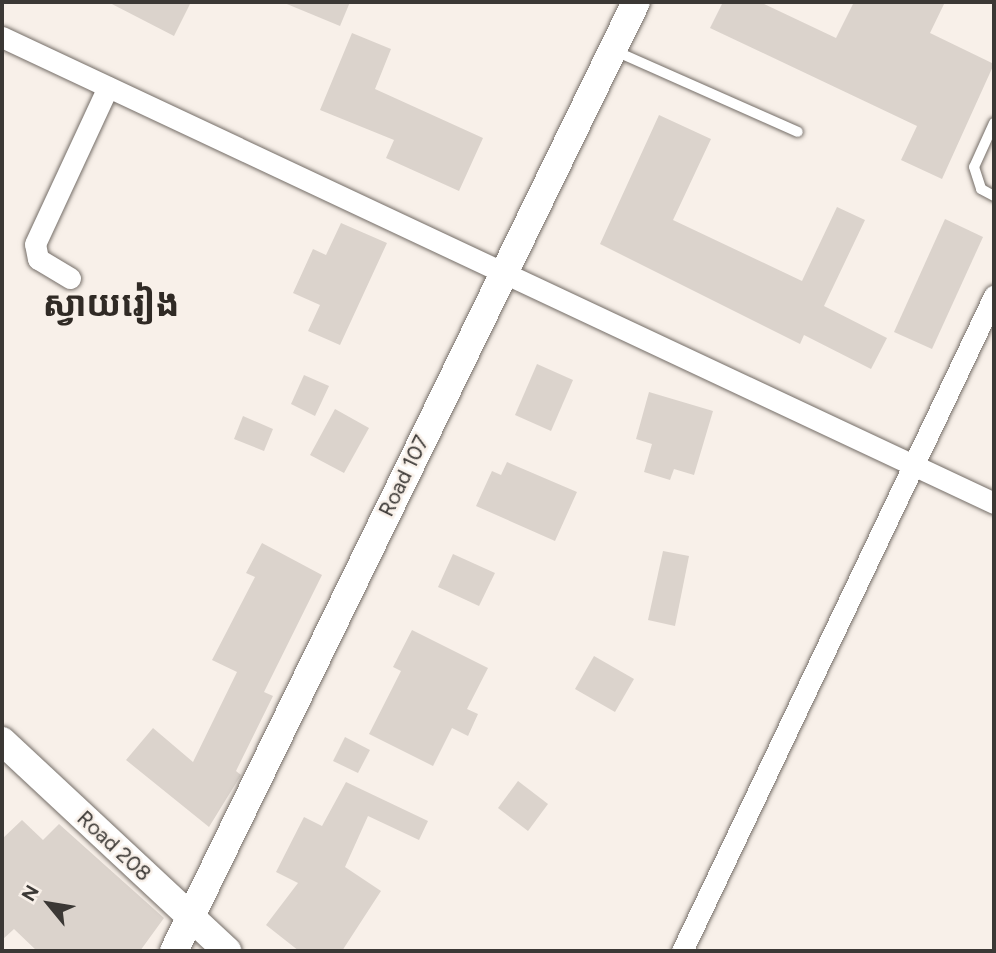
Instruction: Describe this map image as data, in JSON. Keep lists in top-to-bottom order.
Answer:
{
  "streets": {
    "street": ["Road 107", "Road 208"]
  },
  "crossings": [
    ["Road 107", "Road 208"]
  ],
  "districts": ["ស្វាយរៀង"],
  "north": "top left"
}
